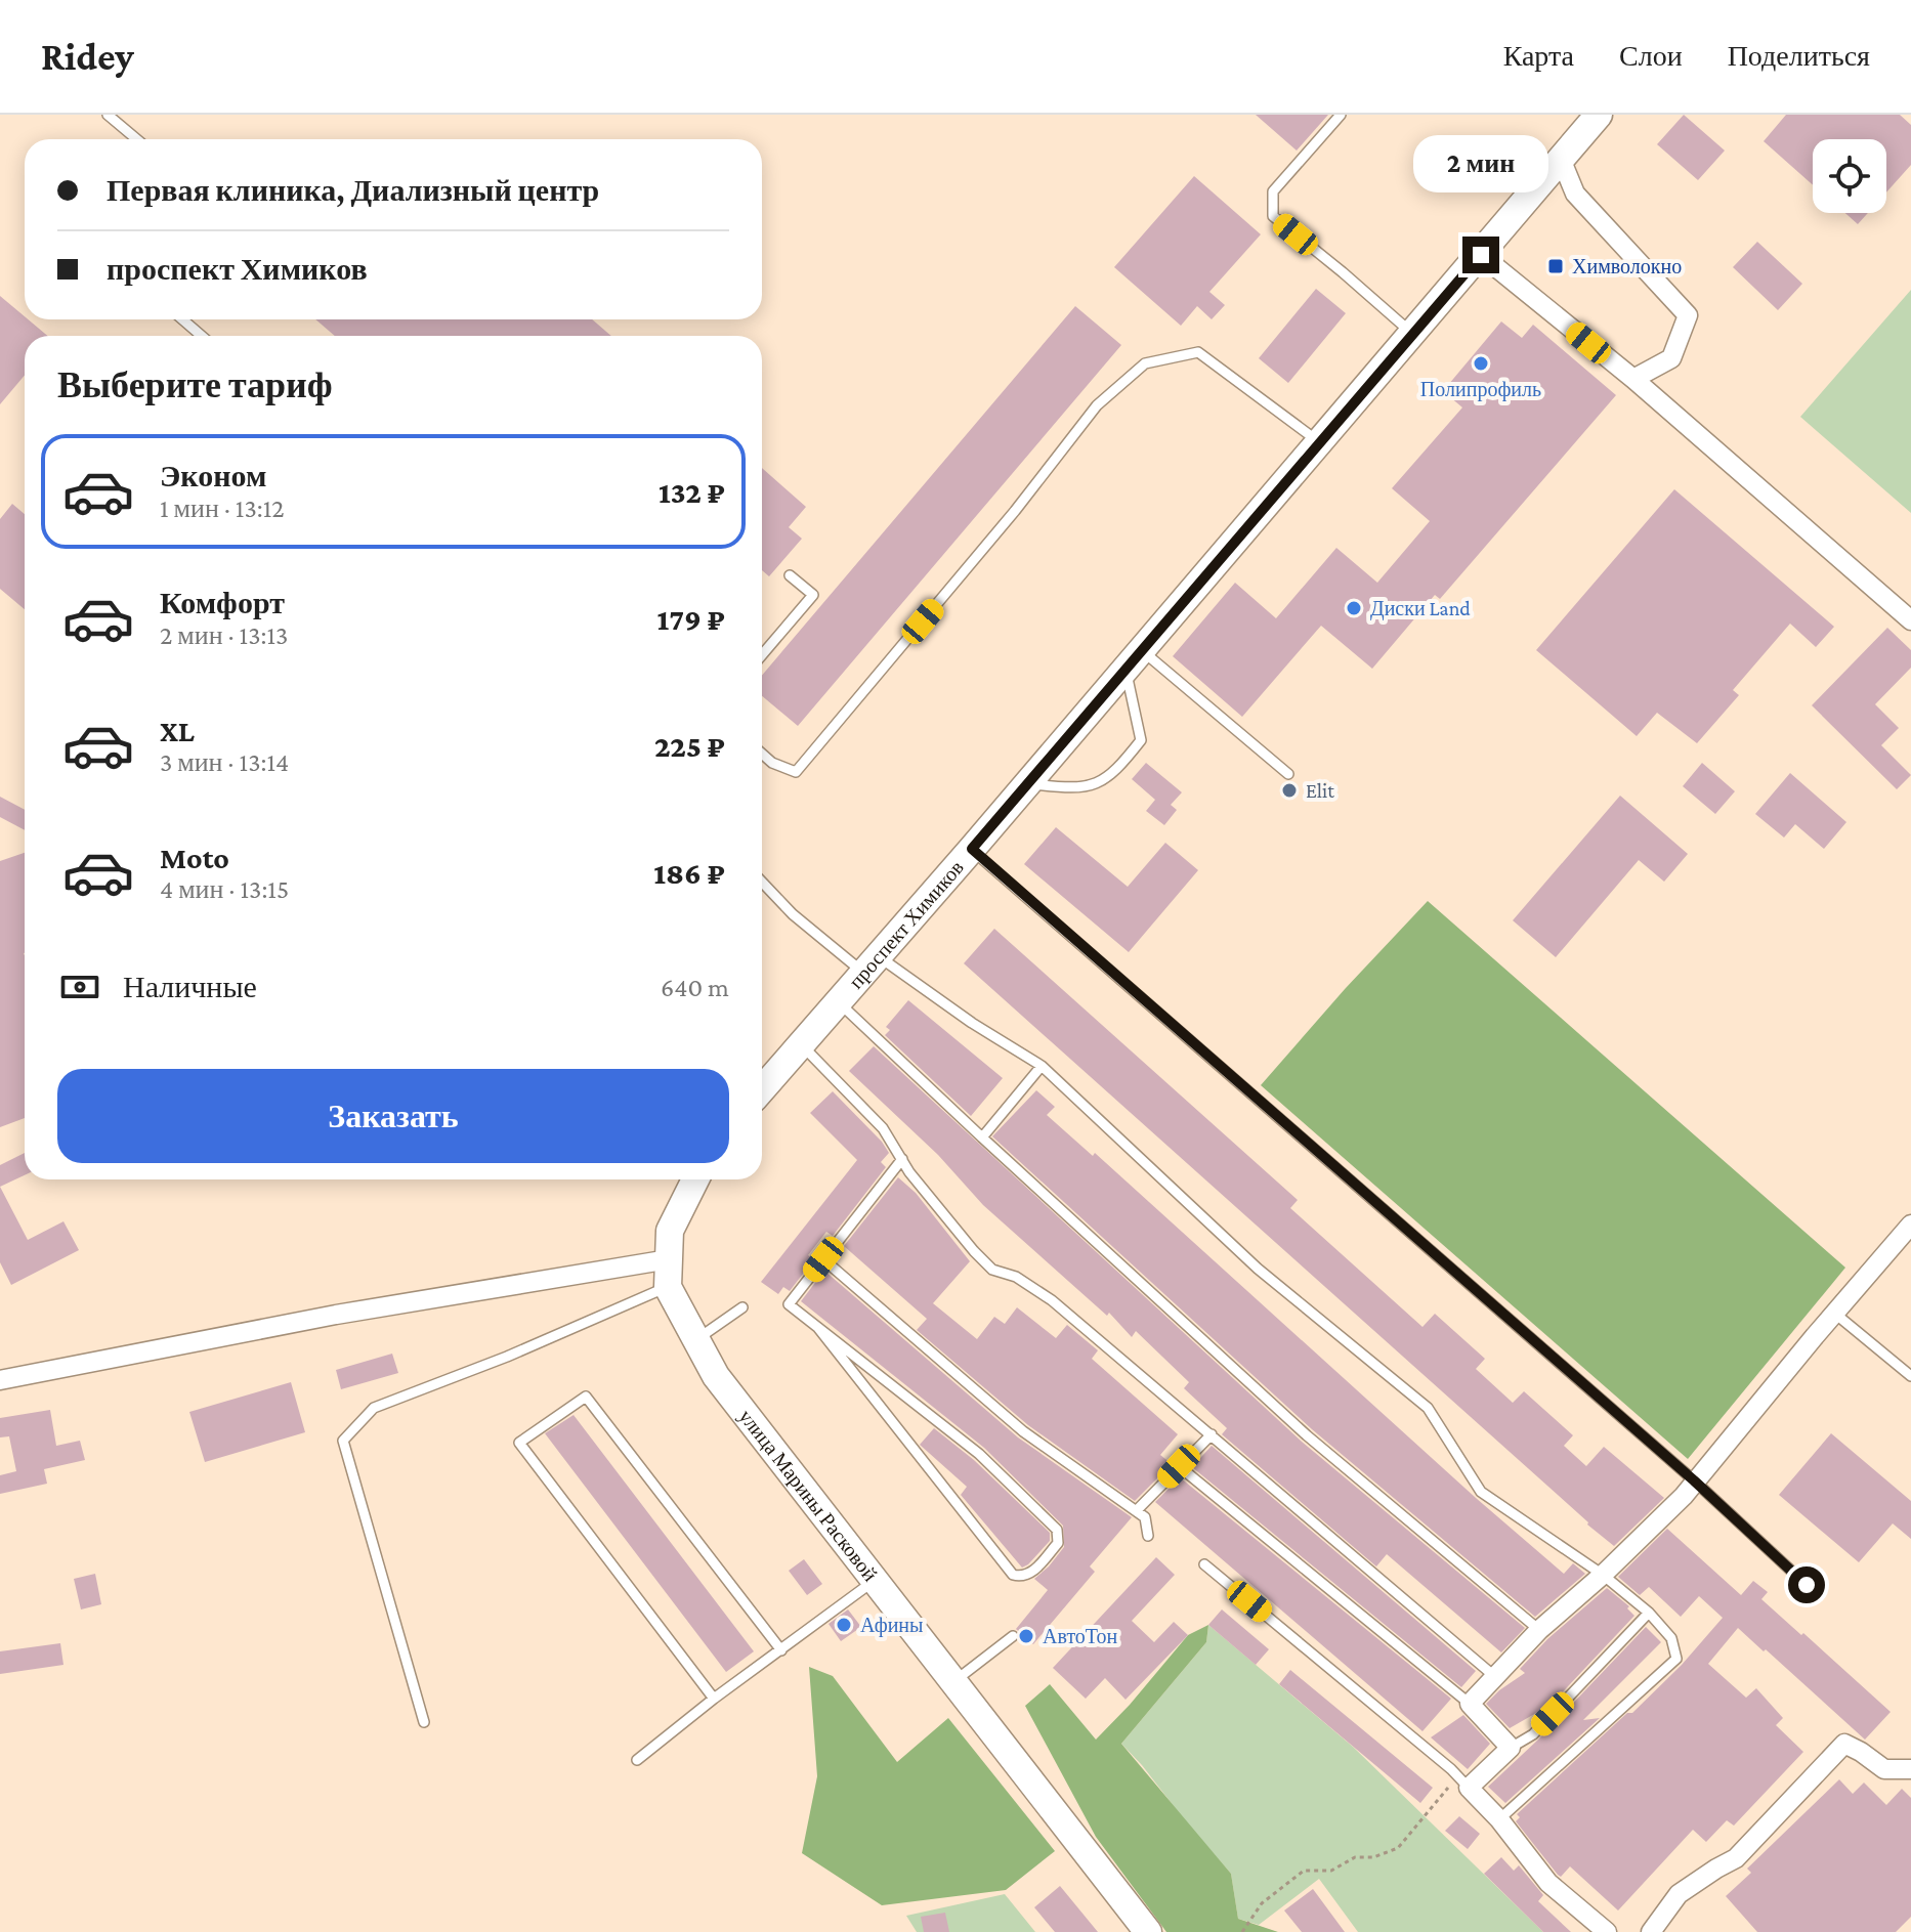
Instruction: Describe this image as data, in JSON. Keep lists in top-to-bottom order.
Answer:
{
  "streets": {
    "main road": ["проспект Химиков", "улица Марины Расковой"]
  },
  "places": {
    "transit": ["Химволокно"],
    "other": [
      "Полипрофиль",
      "Диски Land",
      "Elit",
      "Афины",
      "АвтоТон"
    ]
  },
  "page": {
    "header": "Ridey",
    "nav": ["Карта", "Слои", "Поделиться"],
    "bubble": "2 мин",
    "banner": ["Первая клиника, Диализный центр", "проспект Химиков"],
    "heading": "Выберите тариф",
    "list": [
      {
        "name": "Эконом",
        "note": "1 мин · 13:12",
        "value": "132 ₽"
      },
      {
        "name": "Комфорт",
        "note": "2 мин · 13:13",
        "value": "179 ₽"
      },
      {
        "name": "XL",
        "note": "3 мин · 13:14",
        "value": "225 ₽"
      },
      {
        "name": "Moto",
        "note": "4 мин · 13:15",
        "value": "186 ₽"
      }
    ],
    "pay": ["Наличные", "640 m"],
    "buttons": "Заказать"
  }
}
